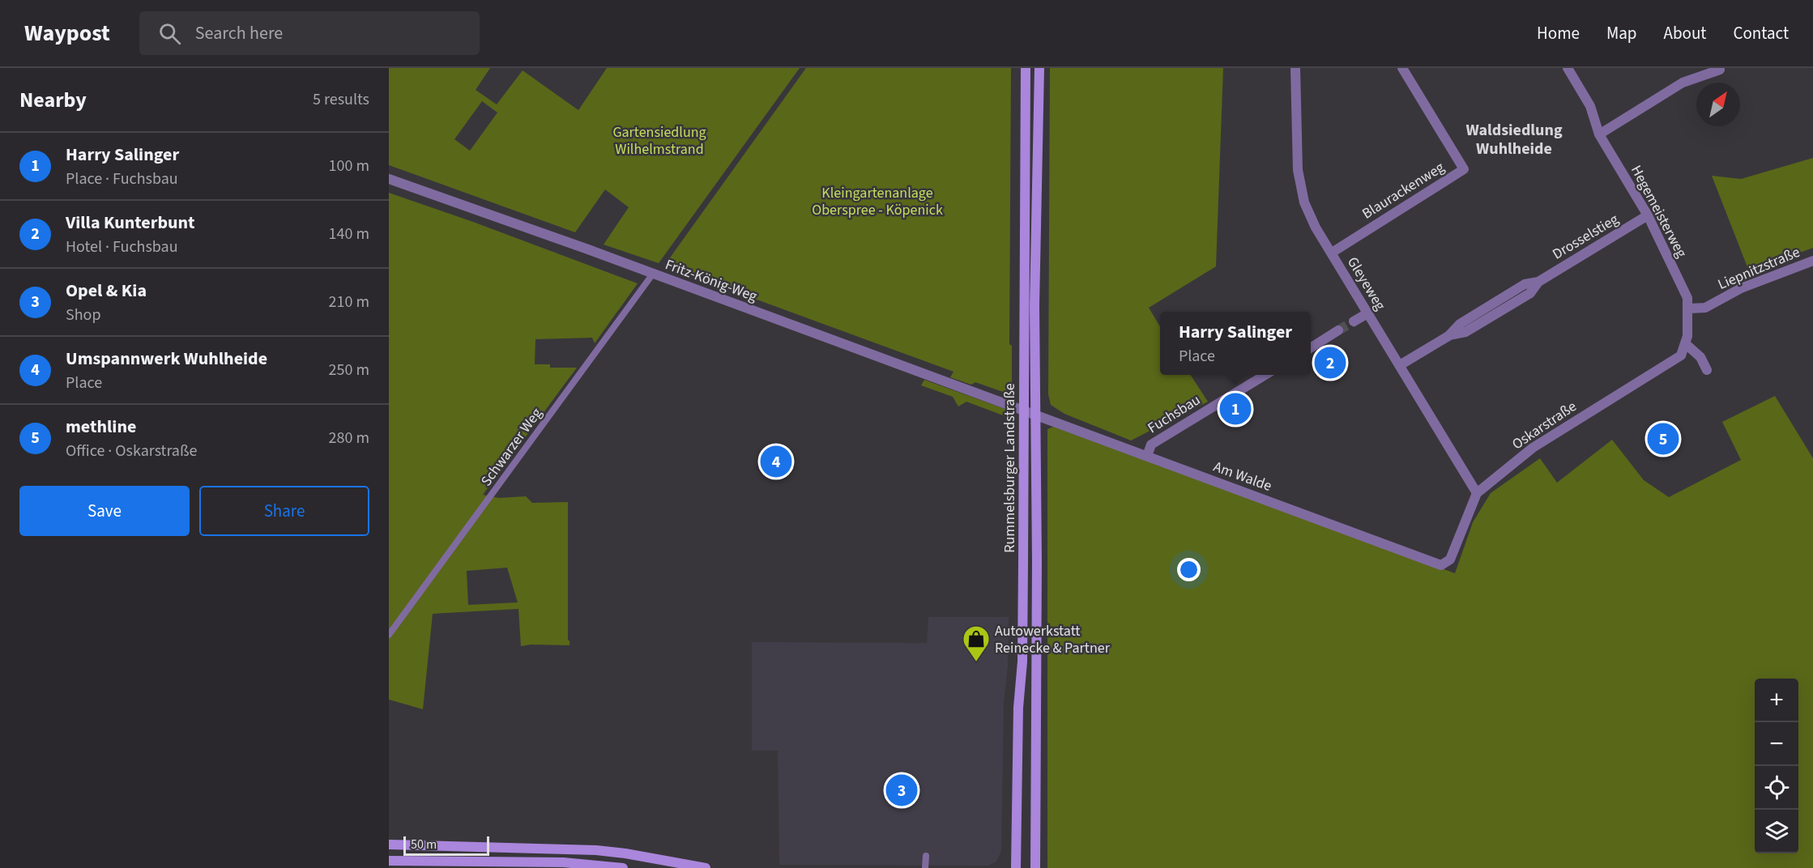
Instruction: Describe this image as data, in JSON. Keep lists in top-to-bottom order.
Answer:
{
  "streets": {
    "main road": ["Rummelsburger Landstraße"],
    "street": [
      "Blaurackenweg",
      "Hegemeisterweg",
      "Drosselstieg",
      "Liepnitzstraße",
      "Fritz-König-Weg",
      "Gleyeweg",
      "Fuchsbau",
      "Oskarstraße",
      "Am Walde"
    ],
    "lane": ["Schwarzer Weg"]
  },
  "crossings": [
    ["Blaurackenweg", "Gleyeweg"],
    ["Hegemeisterweg", "Drosselstieg"],
    ["Hegemeisterweg", "Liepnitzstraße"],
    ["Hegemeisterweg", "Oskarstraße"],
    ["Drosselstieg", "Gleyeweg"],
    ["Fritz-König-Weg", "Schwarzer Weg"],
    ["Fritz-König-Weg", "Rummelsburger Landstraße"],
    ["Fritz-König-Weg", "Am Walde"],
    ["Gleyeweg", "Oskarstraße"],
    ["Gleyeweg", "Am Walde"],
    ["Fuchsbau", "Am Walde"],
    ["Oskarstraße", "Am Walde"],
    ["Rummelsburger Landstraße", "Am Walde"]
  ],
  "districts": ["Waldsiedlung Wuhlheide"],
  "parks": ["Gartensiedlung Wilhelmstrand", "Kleingartenanlage Oberspree - Köpenick"],
  "places": {
    "shop": ["Autowerkstatt Reinecke & Partner"]
  },
  "scale_bar": "50 m",
  "north": "top right",
  "page": {
    "header": "Waypost",
    "search": "Search here",
    "nav": [
      "Home",
      "Map",
      "About",
      "Contact"
    ],
    "heading": ["Nearby", "5 results"],
    "list": [
      {
        "mark": "1",
        "name": "Harry Salinger",
        "note": "Place · Fuchsbau",
        "value": "100 m"
      },
      {
        "mark": "2",
        "name": "Villa Kunterbunt",
        "note": "Hotel · Fuchsbau",
        "value": "140 m"
      },
      {
        "mark": "3",
        "name": "Opel & Kia",
        "note": "Shop",
        "value": "210 m"
      },
      {
        "mark": "4",
        "name": "Umspannwerk Wuhlheide",
        "note": "Place",
        "value": "250 m"
      },
      {
        "mark": "5",
        "name": "methline",
        "note": "Office · Oskarstraße",
        "value": "280 m"
      }
    ],
    "popup": ["Harry Salinger", "Place"],
    "pins": [
      "2",
      "1",
      "5",
      "4",
      "3"
    ],
    "buttons": ["Save", "Share"],
    "map_buttons": ["+", "−"],
    "scale": "50 m"
  }
}
